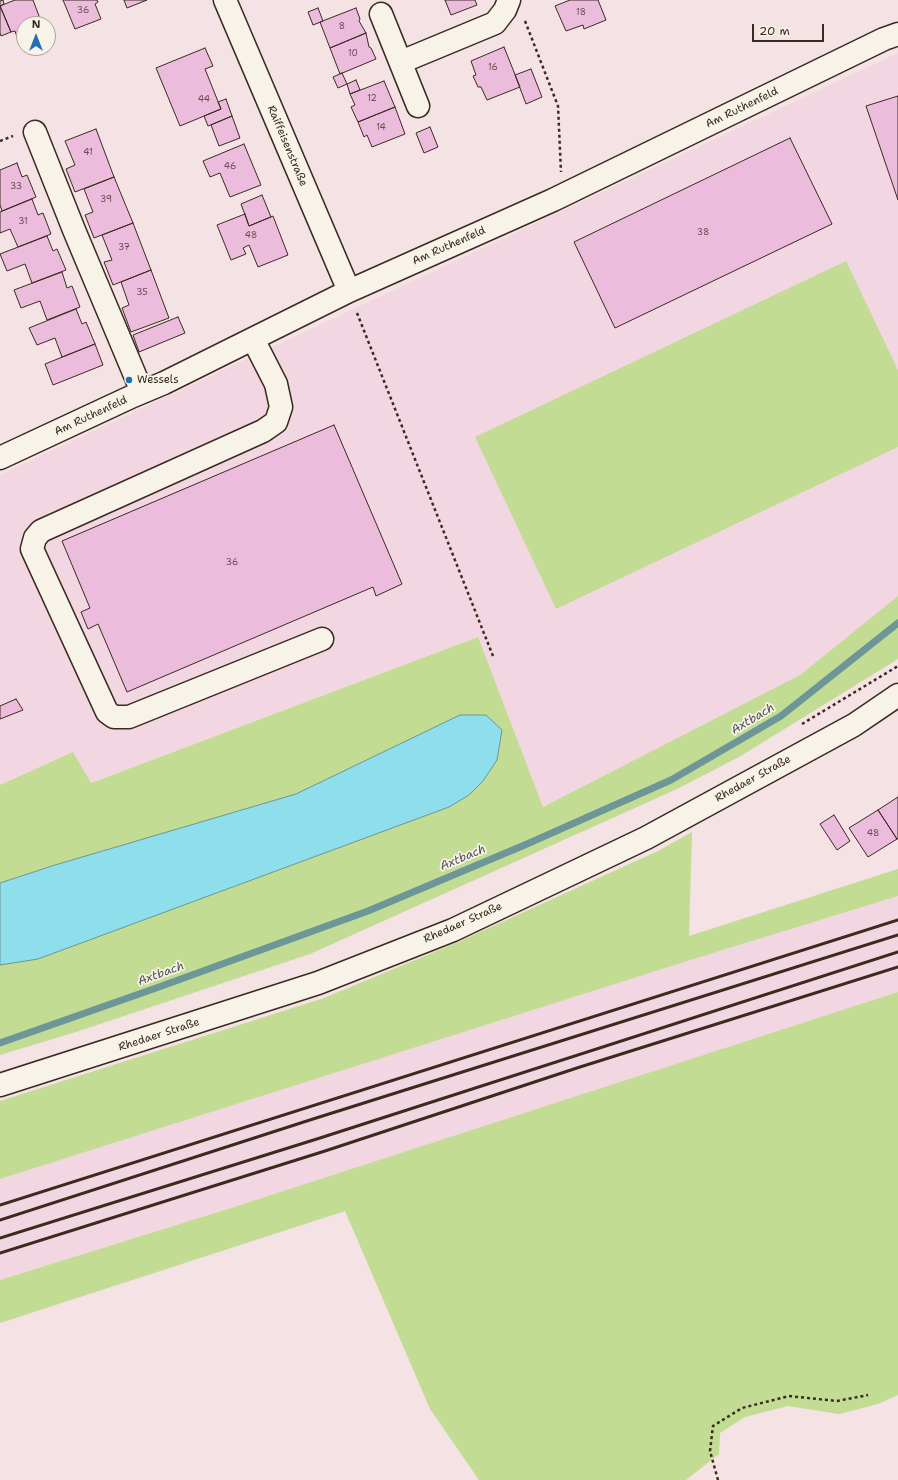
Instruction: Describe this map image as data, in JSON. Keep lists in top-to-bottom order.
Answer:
{
  "streets": {
    "street": ["Am Ruthenfeld", "Raiffeisenstraße", "Rhedaer Straße"]
  },
  "crossings": [
    ["Am Ruthenfeld", "Raiffeisenstraße"]
  ],
  "water": ["Axtbach"],
  "places": ["Wessels"],
  "house_numbers": [
    "36",
    "18",
    "8",
    "10",
    "16",
    "12",
    "44",
    "14",
    "41",
    "46",
    "33",
    "39",
    "31",
    "38",
    "48",
    "37",
    "35",
    "36",
    "48"
  ],
  "scale_bar": "20 m",
  "north": "top"
}
